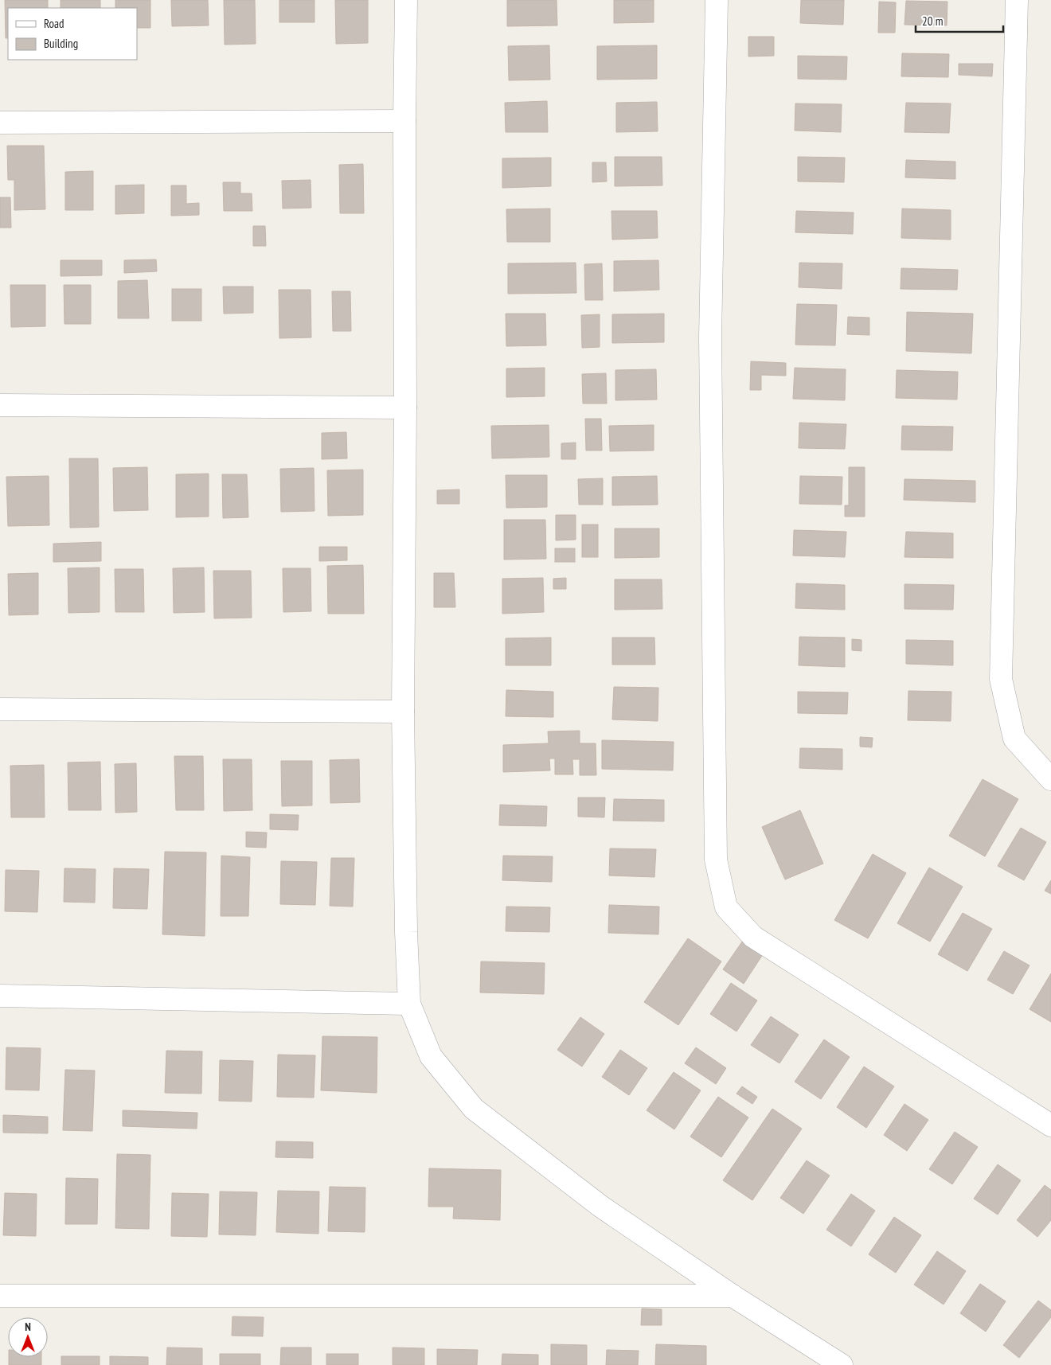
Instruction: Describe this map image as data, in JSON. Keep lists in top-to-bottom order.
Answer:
{
  "legend": ["Road", "Building"],
  "scale_bar": "20 m",
  "north": "top"
}
